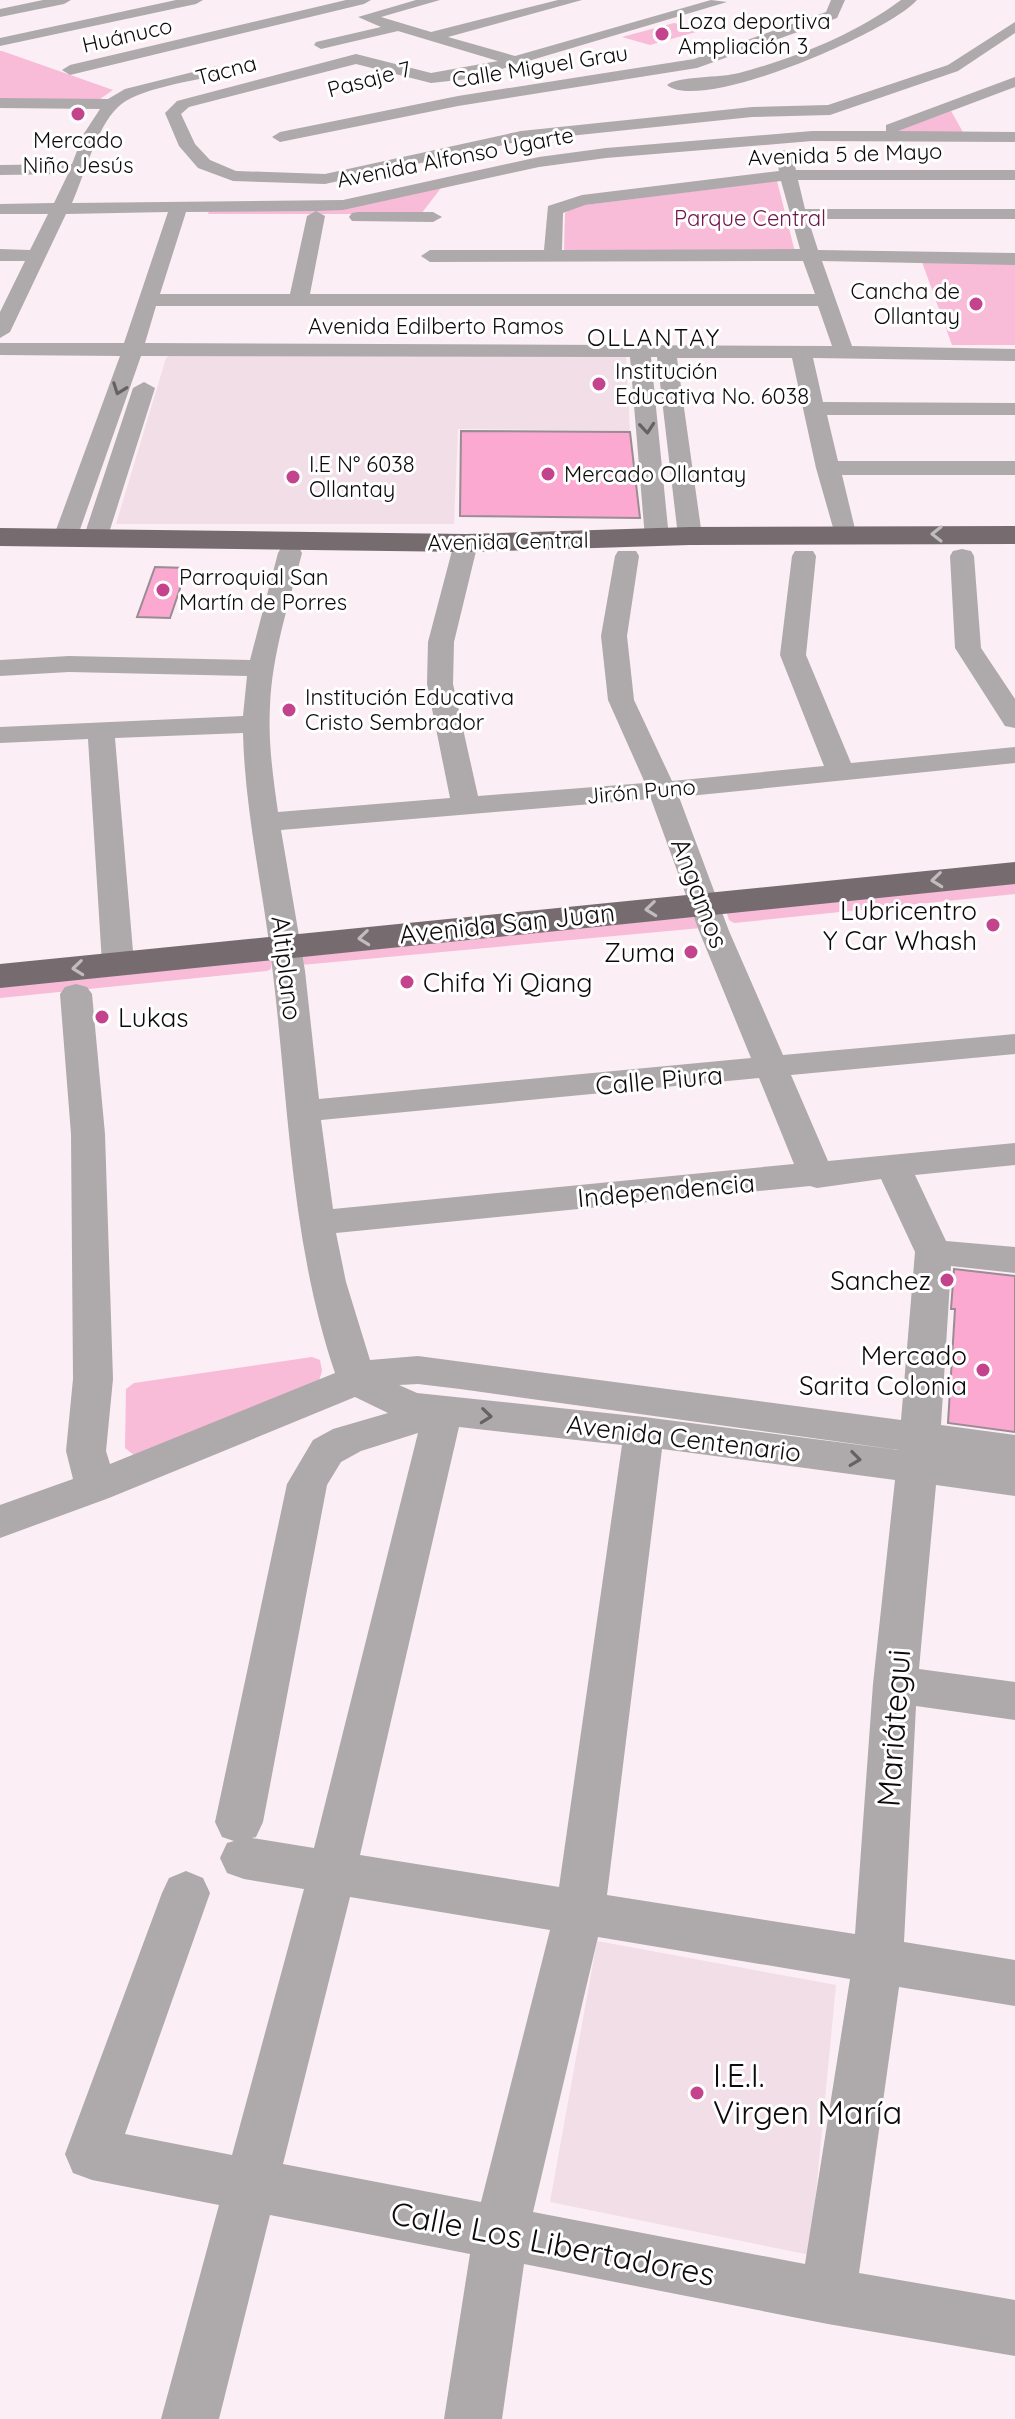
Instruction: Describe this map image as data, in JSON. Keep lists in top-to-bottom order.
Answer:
{
  "streets": {
    "main road": ["Avenida Central", "Avenida San Juan"],
    "street": [
      "Huánuco",
      "Calle Miguel Grau",
      "Tacna",
      "Pasaje 7",
      "Avenida 5 de Mayo",
      "Avenida Alfonso Ugarte",
      "Avenida Edilberto Ramos",
      "Jirón Puno",
      "Angamos",
      "Altiplano",
      "Calle Piura",
      "Independencia",
      "Avenida Centenario",
      "Mariátegui",
      "Calle Los Libertadores"
    ]
  },
  "crossings": [
    ["Calle Miguel Grau", "Pasaje 7"],
    ["Tacna", "Pasaje 7"],
    ["Avenida Central", "Angamos"],
    ["Avenida Central", "Altiplano"],
    ["Jirón Puno", "Angamos"],
    ["Jirón Puno", "Altiplano"],
    ["Angamos", "Avenida San Juan"],
    ["Angamos", "Calle Piura"],
    ["Angamos", "Independencia"],
    ["Avenida San Juan", "Altiplano"],
    ["Altiplano", "Calle Piura"],
    ["Altiplano", "Independencia"],
    ["Altiplano", "Avenida Centenario"],
    ["Independencia", "Mariátegui"],
    ["Avenida Centenario", "Mariátegui"],
    ["Mariátegui", "Calle Los Libertadores"]
  ],
  "districts": ["OLLANTAY"],
  "parks": ["Parque Central"],
  "places": [
    "Loza deportiva Ampliación 3",
    "Mercado Niño Jesús",
    "Cancha de Ollantay",
    "Institución Educativa No. 6038",
    "Mercado Ollantay",
    "I.E N° 6038 Ollantay",
    "Parroquial San Martín de Porres",
    "Institución Educativa Cristo Sembrador",
    "Lubricentro Y Car Whash",
    "Zuma",
    "Chifa Yi Qiang",
    "Lukas",
    "Sanchez",
    "Mercado Sarita Colonia",
    "I.E.I. Virgen María"
  ]
}
